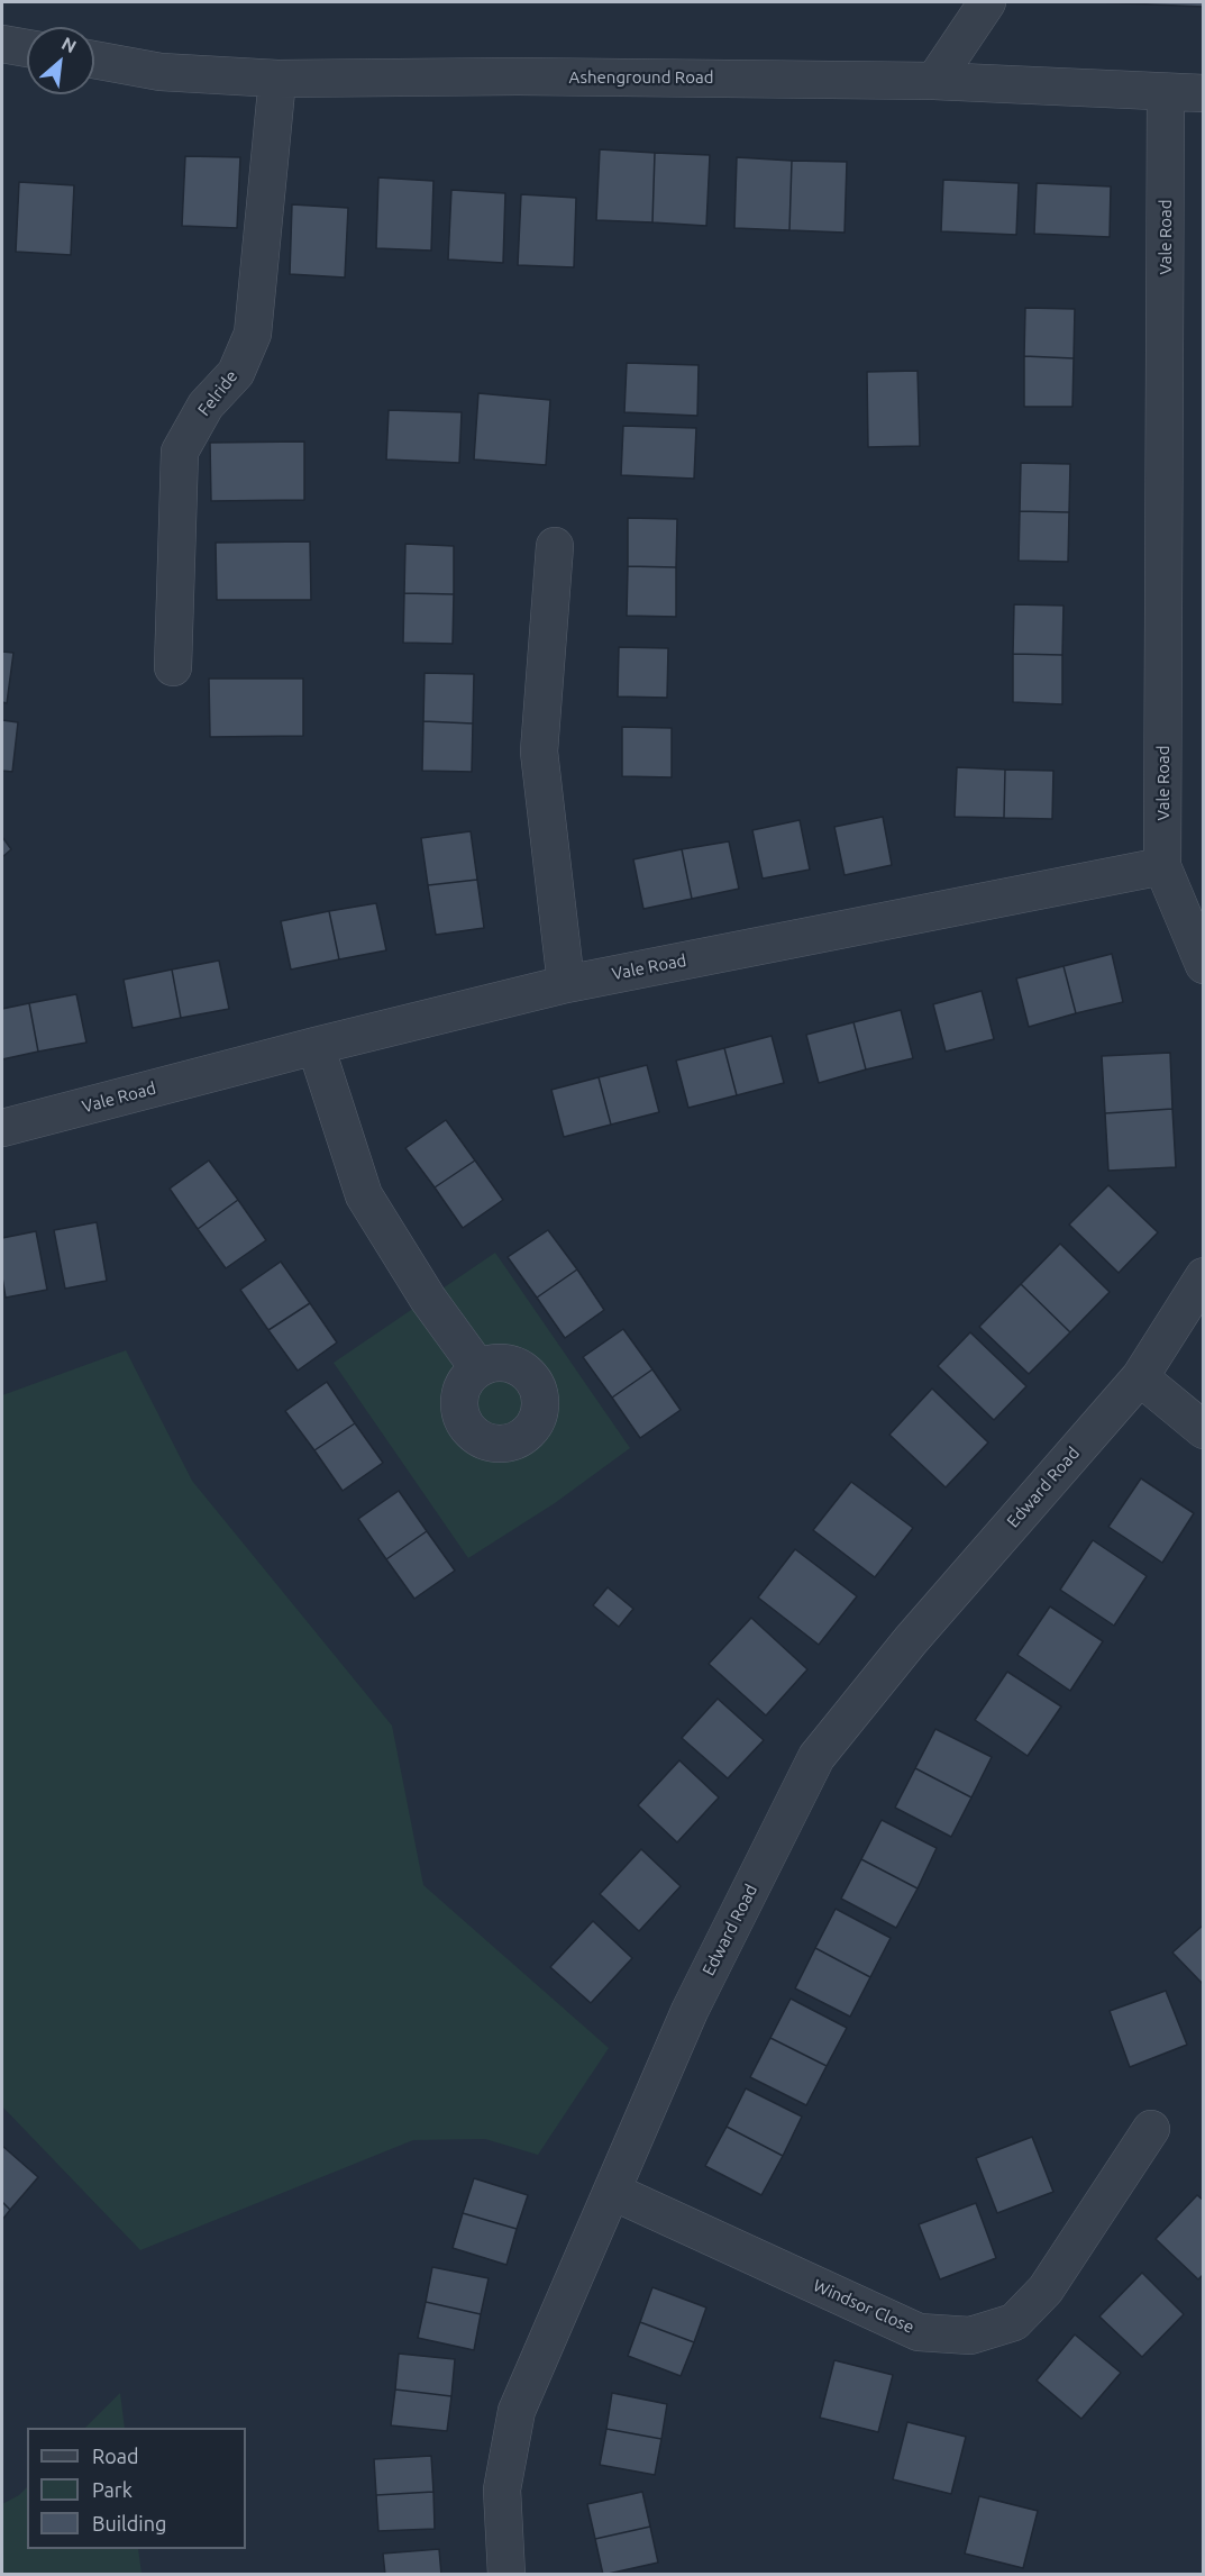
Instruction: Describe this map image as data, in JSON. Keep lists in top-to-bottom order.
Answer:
{
  "streets": {
    "street": [
      "Ashenground Road",
      "Vale Road",
      "Felride",
      "Edward Road",
      "Windsor Close"
    ]
  },
  "crossings": [
    ["Ashenground Road", "Vale Road"],
    ["Ashenground Road", "Felride"],
    ["Edward Road", "Windsor Close"]
  ],
  "legend": ["Road", "Park", "Building"],
  "north": "top right"
}
